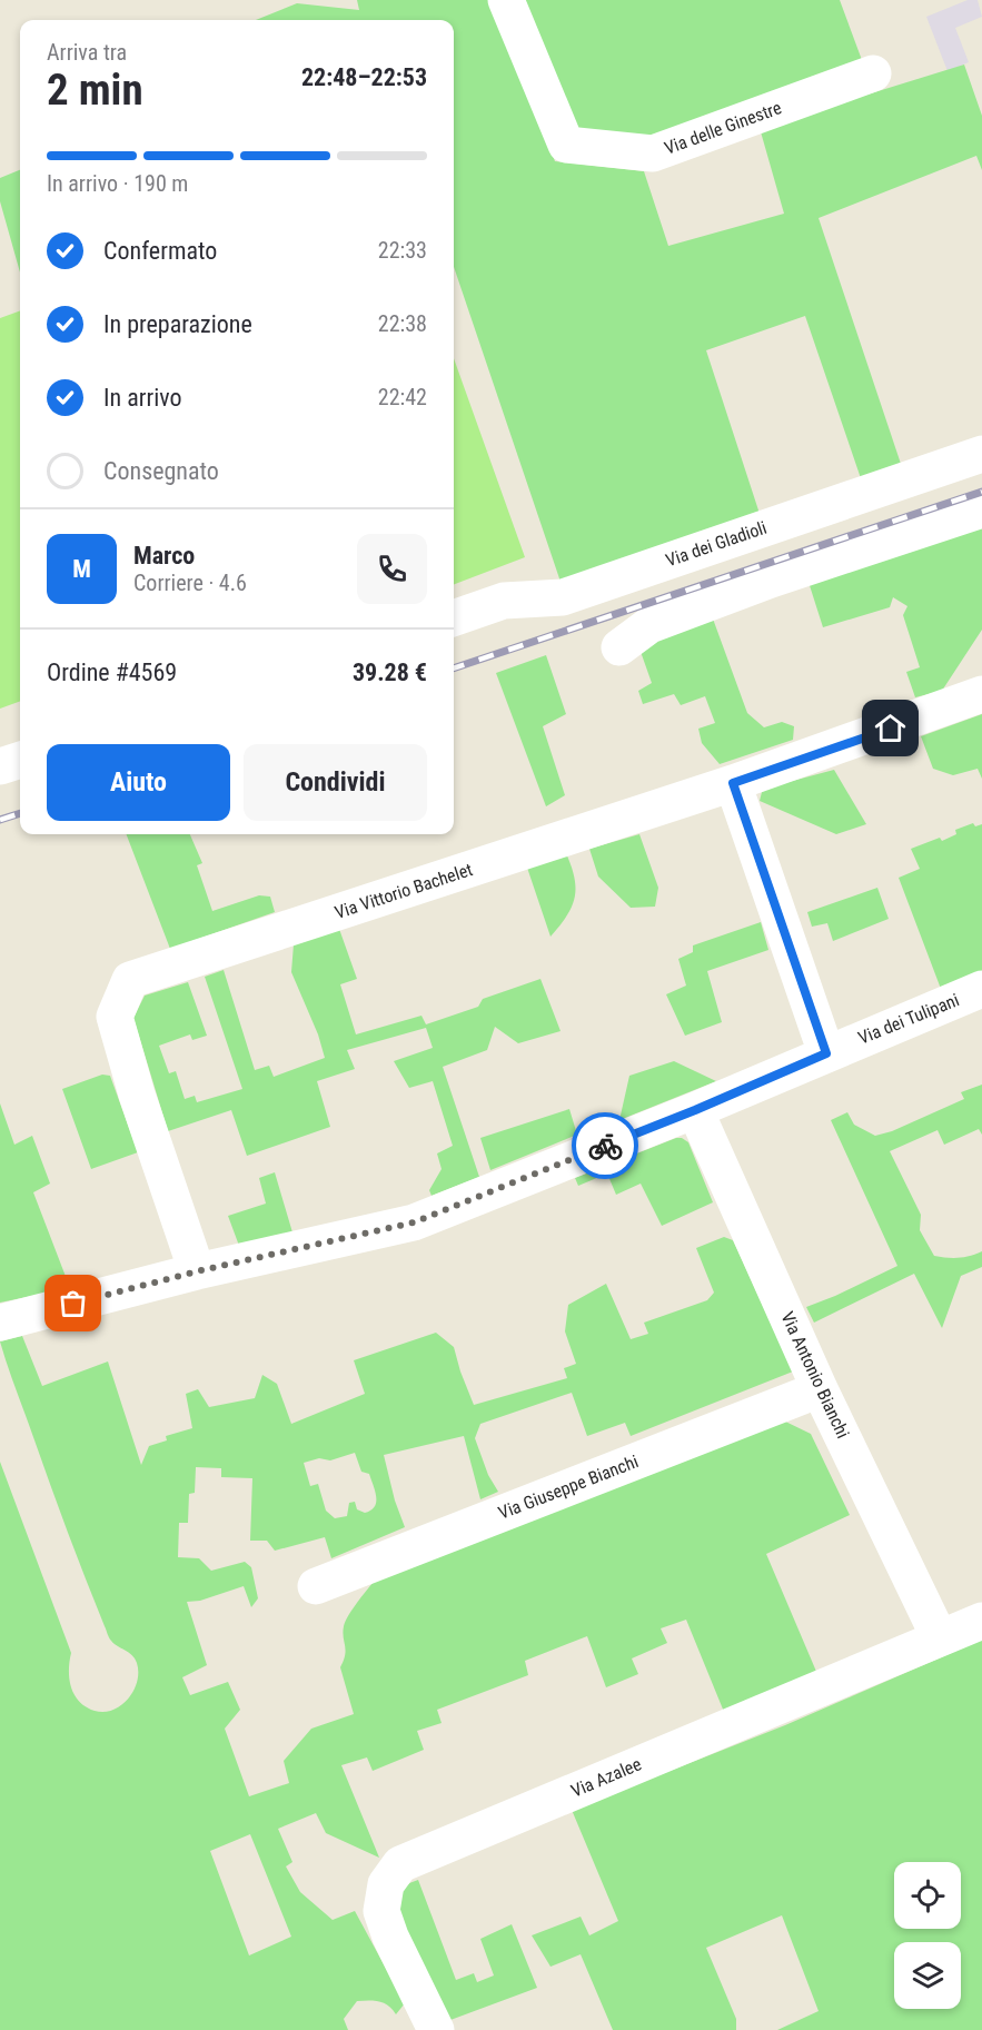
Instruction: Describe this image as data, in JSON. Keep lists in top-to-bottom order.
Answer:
{
  "streets": {
    "street": [
      "Via delle Ginestre",
      "Via dei Gladioli",
      "Via Vittorio Bachelet",
      "Via dei Tulipani",
      "Via Antonio Bianchi",
      "Via Giuseppe Bianchi",
      "Via Azalee"
    ]
  },
  "crossings": [
    ["Via Vittorio Bachelet", "Via dei Tulipani"],
    ["Via dei Tulipani", "Via Antonio Bianchi"],
    ["Via Antonio Bianchi", "Via Giuseppe Bianchi"],
    ["Via Antonio Bianchi", "Via Azalee"]
  ],
  "page": {
    "heading": ["2 min", "Arriva tra", "22:48–22:53"],
    "panel": [
      "Marco",
      "Corriere · 4.6",
      "Ordine #4569",
      "39.28 €"
    ],
    "bar": "In arrivo · 190 m",
    "list": [
      ["Confermato", "22:33"],
      ["In preparazione", "22:38"],
      ["In arrivo", "22:42"],
      "Consegnato"
    ],
    "round": "M",
    "buttons": ["Aiuto", "Condividi"]
  }
}
